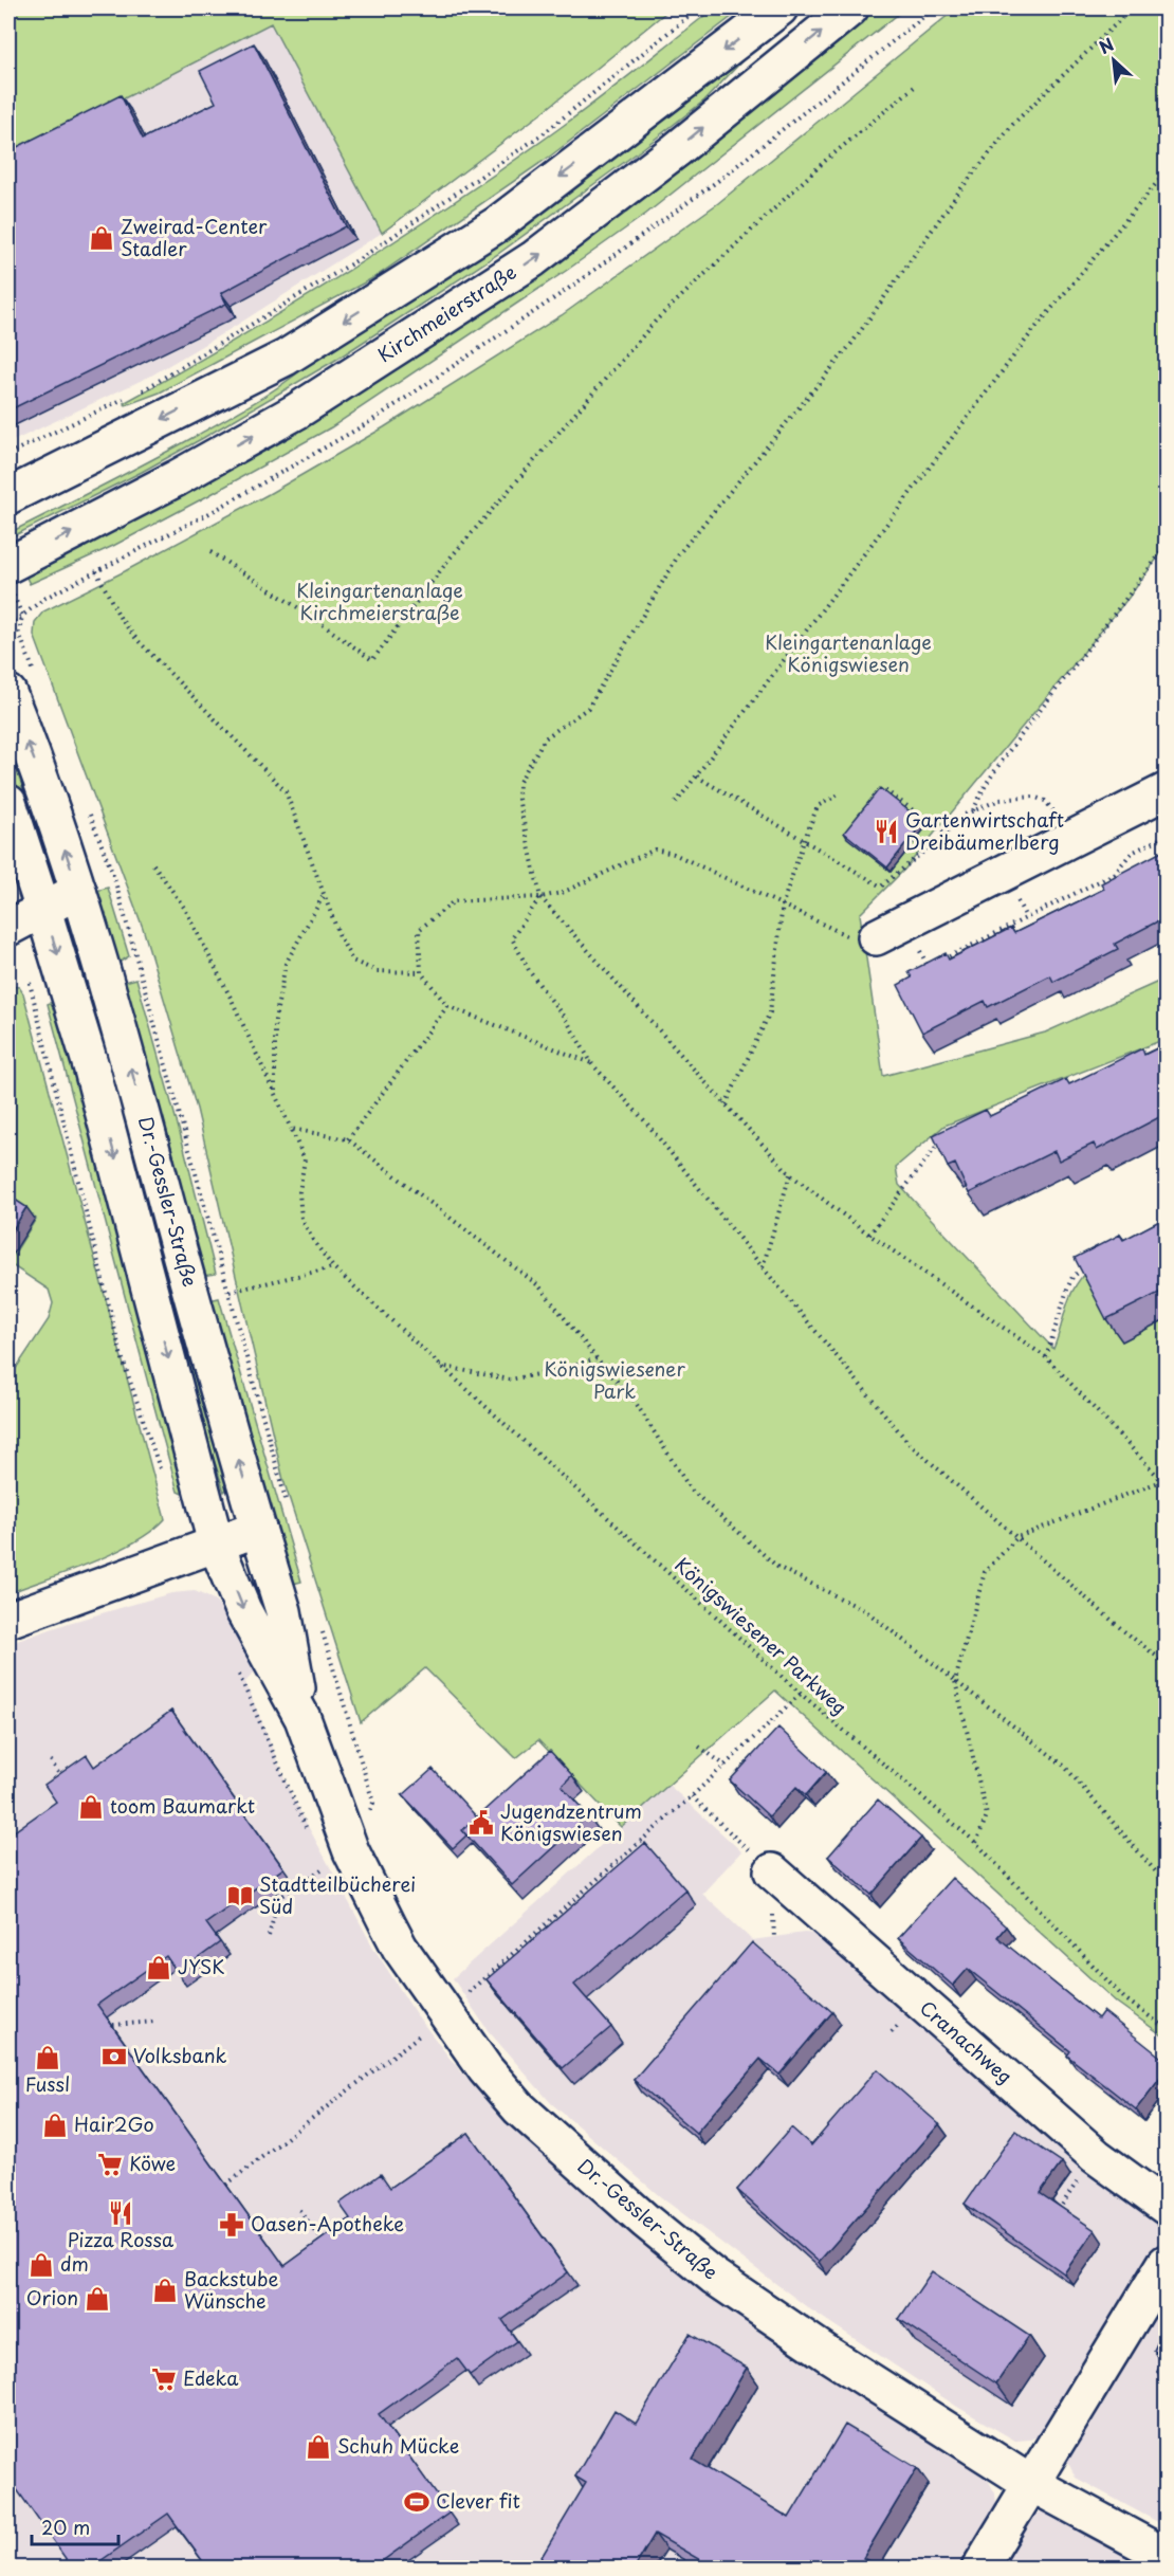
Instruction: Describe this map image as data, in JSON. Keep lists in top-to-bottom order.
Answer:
{
  "streets": {
    "main road": ["Kirchmeierstraße", "Dr.-Gessler-Straße", "Cranachweg"],
    "path": ["Königswiesener Parkweg"]
  },
  "parks": ["Kleingartenanlage Kirchmeierstraße", "Kleingartenanlage Königswiesen", "Königswiesener Park"],
  "places": {
    "shop": [
      "Zweirad-Center Stadler",
      "toom Baumarkt",
      "JYSK",
      "Fussl",
      "Hair2Go",
      "dm",
      "Backstube Wünsche",
      "Orion",
      "Schuh Mücke"
    ],
    "restaurant": ["Gartenwirtschaft Dreibäumerlberg", "Pizza Rossa"],
    "public building": ["Jugendzentrum Königswiesen"],
    "library": ["Stadtteilbücherei Süd"],
    "bank": ["Volksbank"],
    "supermarket": ["Köwe", "Edeka"],
    "pharmacy": ["Oasen-Apotheke"],
    "sports": ["Clever fit"]
  },
  "scale_bar": "20 m",
  "north": "top left"
}
